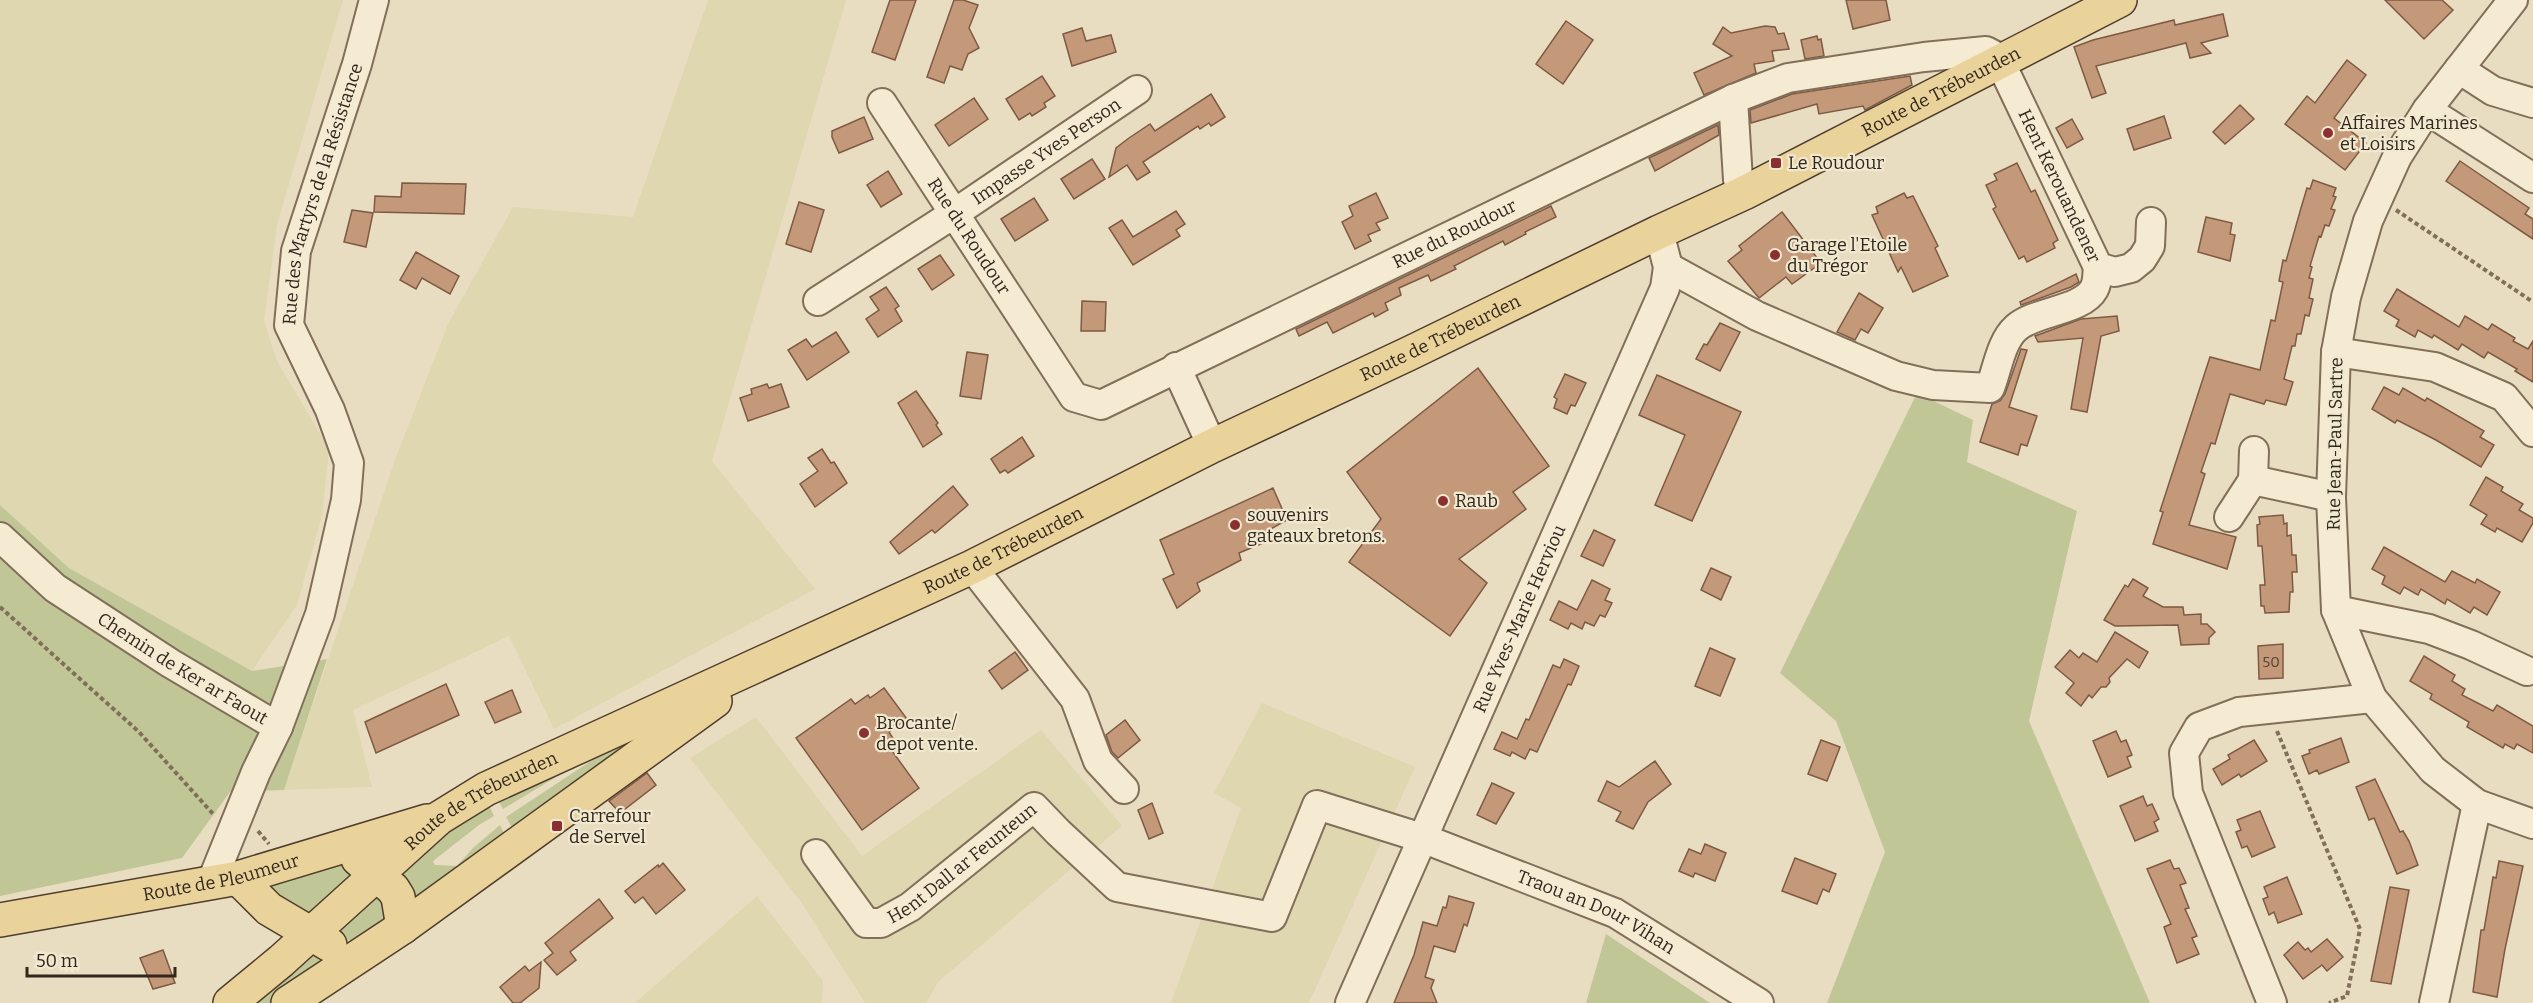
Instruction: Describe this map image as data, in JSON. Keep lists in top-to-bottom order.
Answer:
{
  "streets": {
    "main road": ["Route de Trébeurden", "Route de Pleumeur"],
    "street": [
      "Impasse Yves Person",
      "Hent Kerouandener",
      "Rue des Martyrs de la Résistance",
      "Rue du Roudour",
      "Rue Jean-Paul Sartre",
      "Rue Yves-Marie Herviou",
      "Chemin de Ker ar Faout",
      "Hent Dall ar Feunteun",
      "Traou an Dour Vihan"
    ]
  },
  "crossings": [
    ["Route de Trébeurden", "Hent Kerouandener"],
    ["Route de Trébeurden", "Rue du Roudour"],
    ["Route de Trébeurden", "Rue Yves-Marie Herviou"],
    ["Route de Trébeurden", "Route de Pleumeur"],
    ["Impasse Yves Person", "Rue du Roudour"],
    ["Hent Kerouandener", "Rue du Roudour"],
    ["Rue des Martyrs de la Résistance", "Chemin de Ker ar Faout"],
    ["Rue Yves-Marie Herviou", "Hent Dall ar Feunteun"],
    ["Rue Yves-Marie Herviou", "Traou an Dour Vihan"],
    ["Hent Dall ar Feunteun", "Traou an Dour Vihan"]
  ],
  "places": {
    "other": [
      "Affaires Marines et Loisirs",
      "Garage l'Etoile du Trégor",
      "Raub",
      "souvenirs gateaux bretons.",
      "Brocante/ depot vente."
    ],
    "transit": ["Le Roudour", "Carrefour de Servel"]
  },
  "house_numbers": ["50"],
  "scale_bar": "50 m"
}
